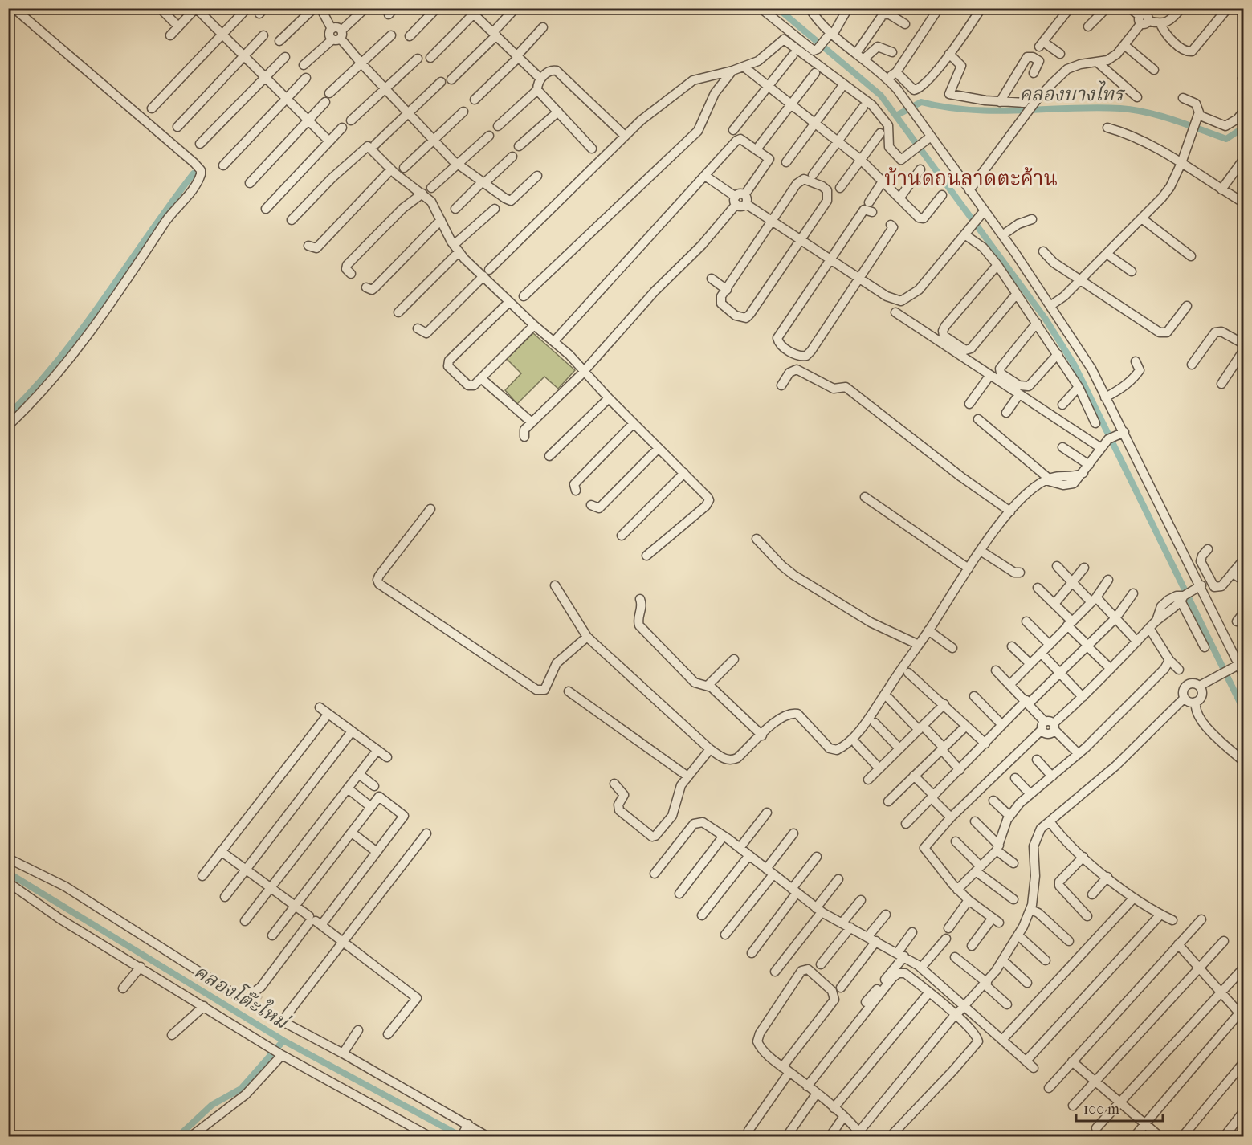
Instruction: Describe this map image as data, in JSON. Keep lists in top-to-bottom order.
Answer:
{
  "districts": ["บ้านดอนลาดตะค้าน"],
  "water": ["คลองบางไทร", "คลองโต๊ะใหม่"],
  "scale_bar": "100 m"
}
